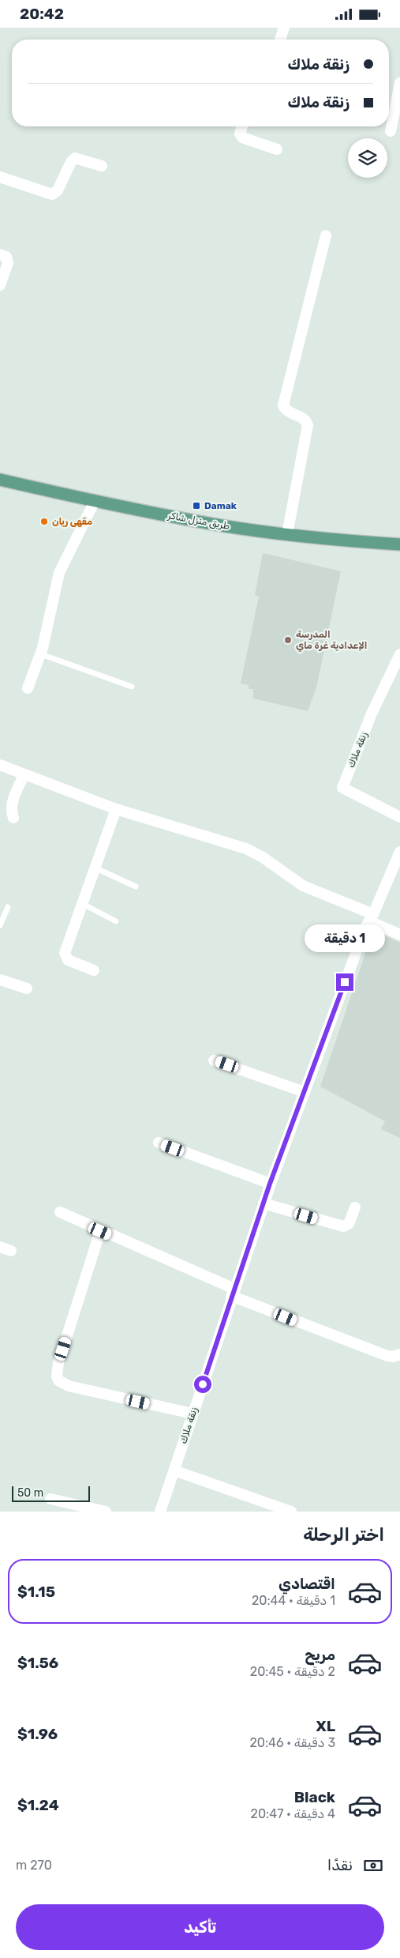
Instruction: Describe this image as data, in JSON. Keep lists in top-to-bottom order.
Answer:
{
  "streets": {
    "main road": ["طريق منزل شاكر"],
    "street": ["زنقة ملاك"]
  },
  "places": {
    "transit": ["Damak"],
    "other": ["مقهى ريان", "المدرسة الإعدادية غرة ماي"]
  },
  "scale_bar": "50 m",
  "page": {
    "status": "20:42",
    "banner": ["زنقة ملاك", "زنقة ملاك"],
    "bubble": "1 دقيقة",
    "scale": "50 m",
    "heading": "اختر الرحلة",
    "list": [
      {
        "name": "اقتصادي",
        "note": "1 دقيقة · 20:44",
        "value": "$1.15"
      },
      {
        "name": "مريح",
        "note": "2 دقيقة · 20:45",
        "value": "$1.56"
      },
      {
        "name": "XL",
        "note": "3 دقيقة · 20:46",
        "value": "$1.96"
      },
      {
        "name": "Black",
        "note": "4 دقيقة · 20:47",
        "value": "$1.24"
      }
    ],
    "pay": ["نقدًا", "270 m"],
    "buttons": "تأكيد"
  }
}
